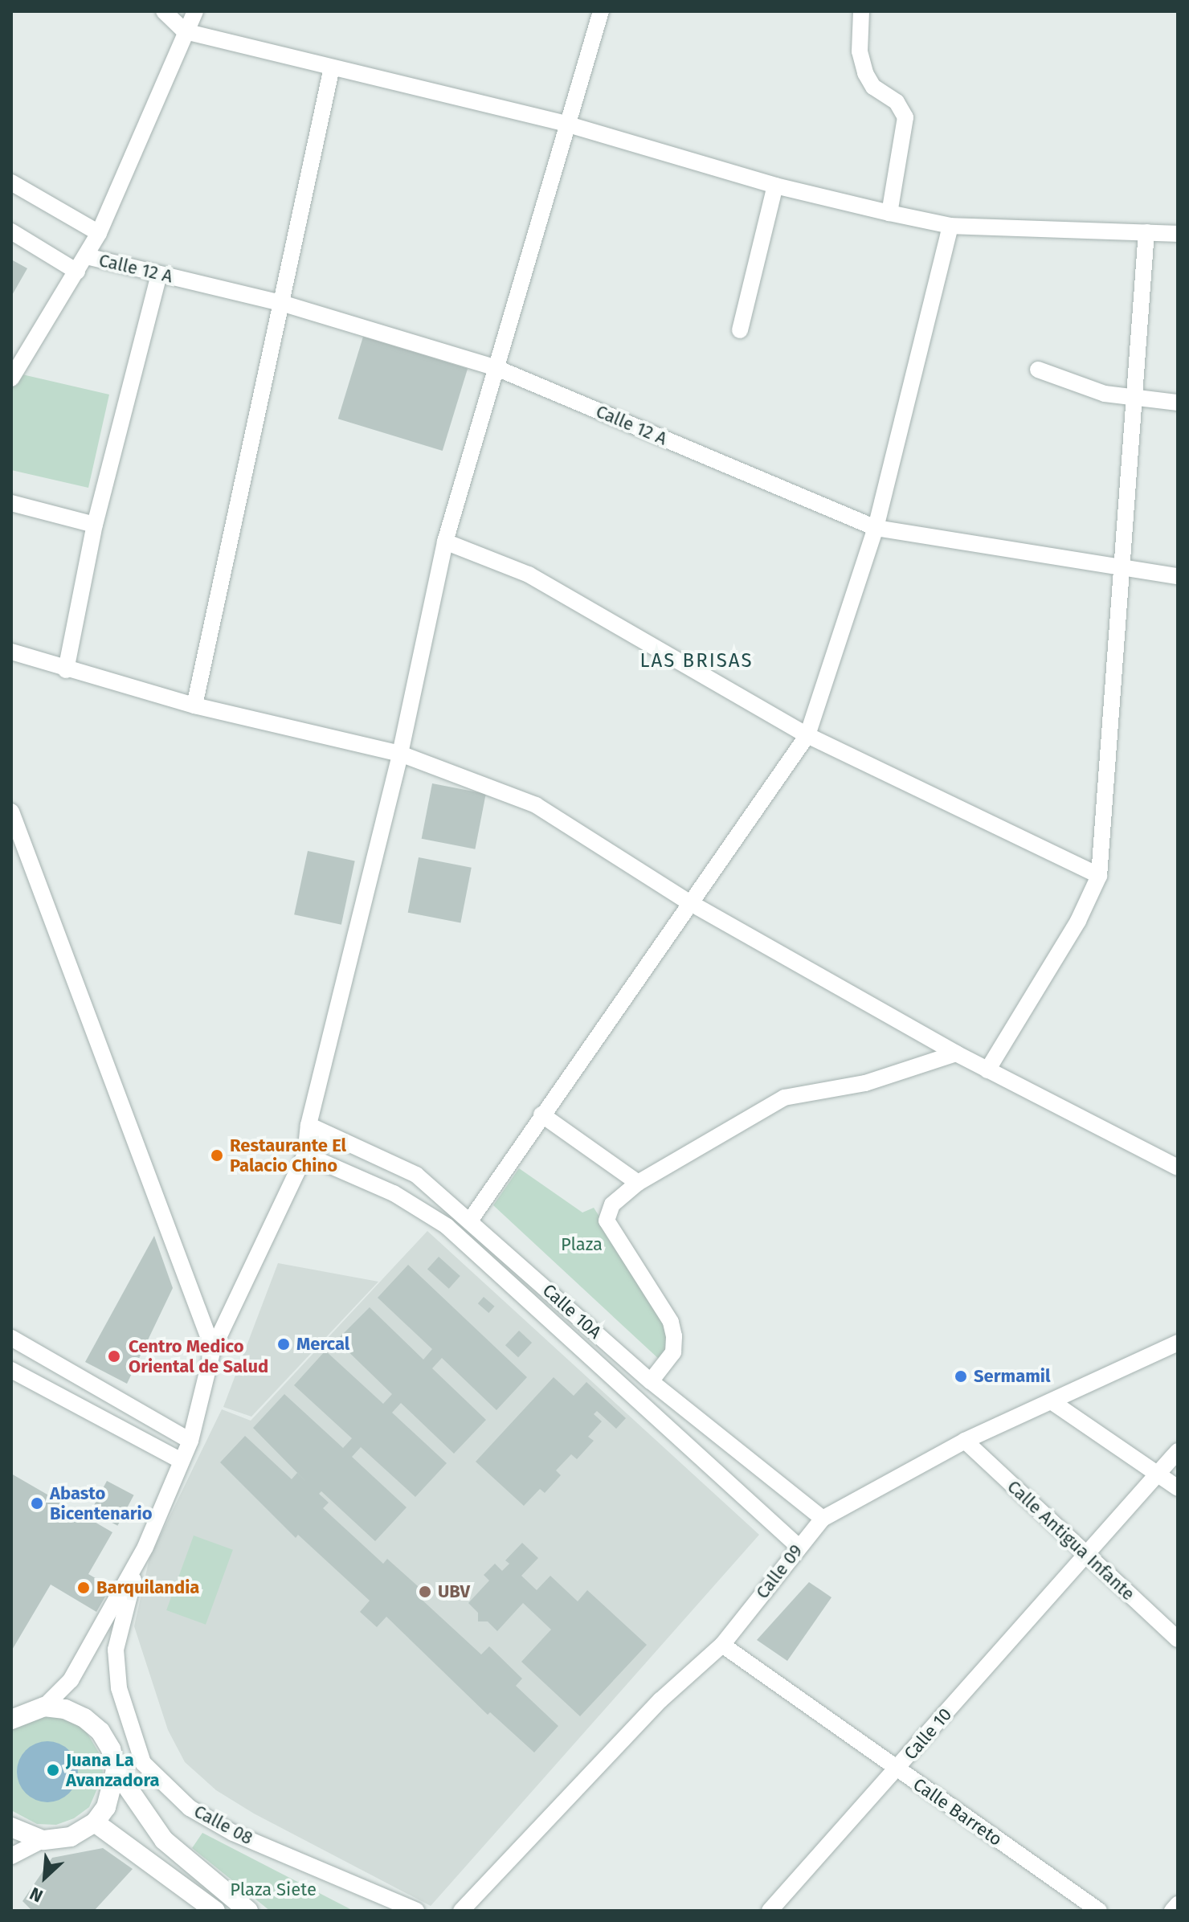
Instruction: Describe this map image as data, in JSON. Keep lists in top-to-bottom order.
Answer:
{
  "streets": {
    "street": [
      "Calle 12 A",
      "Calle 10A",
      "Calle Antigua Infante",
      "Calle 09",
      "Calle 10",
      "Calle Barreto",
      "Calle 08"
    ]
  },
  "crossings": [
    ["Calle 10A", "Calle 09"],
    ["Calle Antigua Infante", "Calle 09"],
    ["Calle Antigua Infante", "Calle 10"],
    ["Calle 09", "Calle Barreto"],
    ["Calle 10", "Calle Barreto"]
  ],
  "districts": ["LAS BRISAS"],
  "parks": ["Plaza", "Plaza Siete"],
  "places": [
    "Restaurante El Palacio Chino",
    "Mercal",
    "Centro Medico Oriental de Salud",
    "Sermamil",
    "Abasto Bicentenario",
    "Barquilandia",
    "UBV",
    "Juana La Avanzadora"
  ],
  "north": "bottom left"
}
